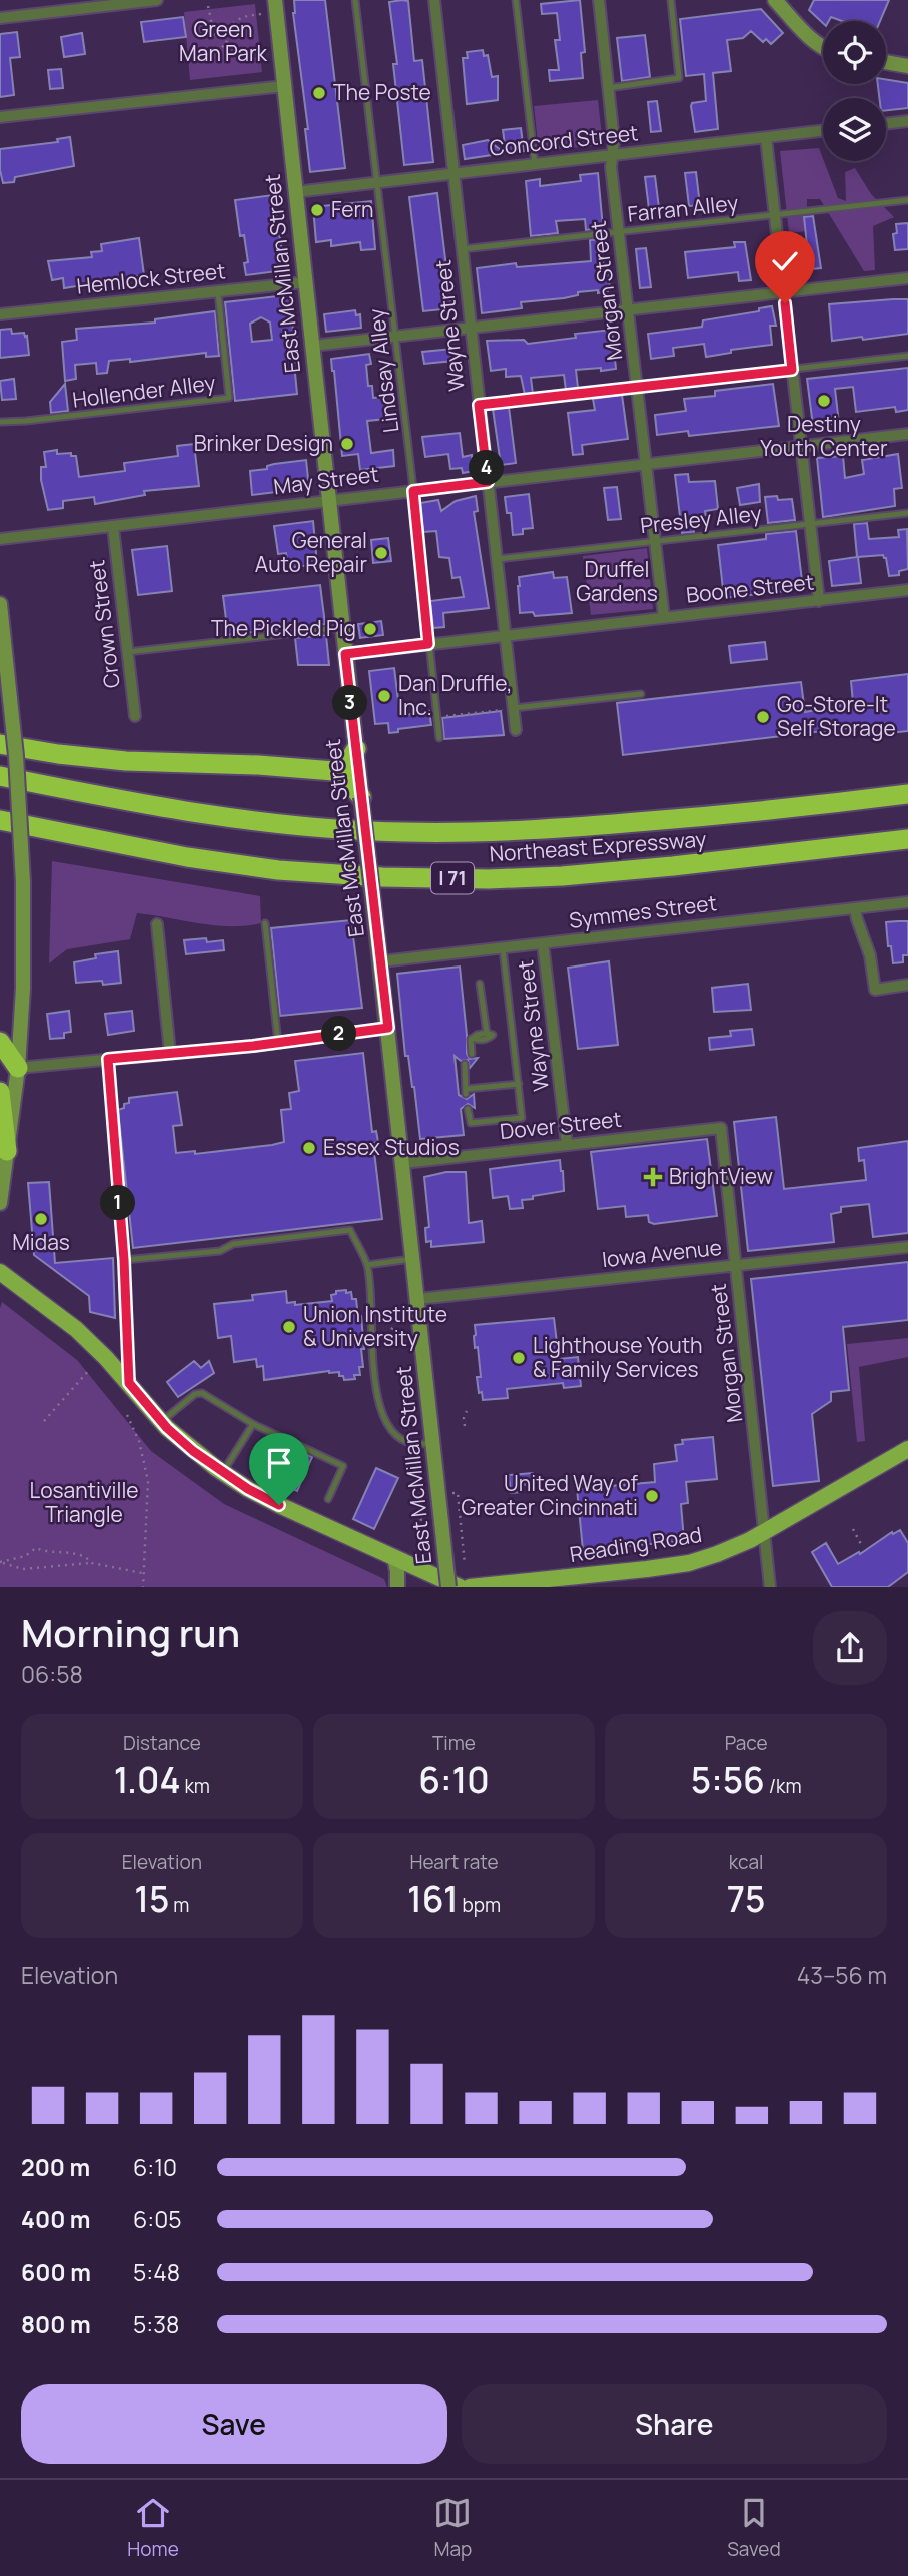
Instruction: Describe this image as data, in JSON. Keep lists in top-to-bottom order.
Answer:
{
  "streets": {
    "highway": ["Northeast Expressway", "I 71"],
    "main road": ["East McMillan Street", "Reading Road"],
    "street": [
      "Concord Street",
      "Hemlock Street",
      "Morgan Street",
      "Wayne Street",
      "May Street",
      "Boone Street",
      "Crown Street",
      "Symmes Street",
      "Dover Street",
      "Iowa Avenue"
    ],
    "lane": [
      "Farran Alley",
      "Lindsay Alley",
      "Hollender Alley",
      "Presley Alley"
    ]
  },
  "crossings": [
    ["Concord Street", "East McMillan Street"],
    ["Concord Street", "Morgan Street"],
    ["Concord Street", "Wayne Street"],
    ["Concord Street", "Lindsay Alley"],
    ["Farran Alley", "Morgan Street"],
    ["Farran Alley", "Wayne Street"],
    ["East McMillan Street", "Hemlock Street"],
    ["East McMillan Street", "May Street"],
    ["East McMillan Street", "Boone Street"],
    ["East McMillan Street", "Symmes Street"],
    ["East McMillan Street", "Dover Street"],
    ["East McMillan Street", "Iowa Avenue"],
    ["Hemlock Street", "Hollender Alley"],
    ["Morgan Street", "May Street"],
    ["Morgan Street", "Presley Alley"],
    ["Morgan Street", "Boone Street"],
    ["Morgan Street", "Dover Street"],
    ["Morgan Street", "Iowa Avenue"],
    ["Morgan Street", "Reading Road"],
    ["Wayne Street", "May Street"],
    ["Wayne Street", "Presley Alley"],
    ["Wayne Street", "Boone Street"],
    ["Wayne Street", "Symmes Street"],
    ["Wayne Street", "Dover Street"],
    ["Lindsay Alley", "May Street"],
    ["Lindsay Alley", "Boone Street"],
    ["May Street", "Crown Street"]
  ],
  "parks": ["Green Man Park", "Druffel Gardens", "Losantiville Triangle"],
  "places": {
    "other": [
      "The Poste",
      "Fern",
      "Destiny Youth Center",
      "Brinker Design",
      "General Auto Repair",
      "The Pickled Pig",
      "Dan Druffle, Inc.",
      "Go-Store-It Self Storage",
      "Essex Studios",
      "Midas",
      "Union Institute & University",
      "Lighthouse Youth & Family Services",
      "United Way of Greater Cincinnati"
    ],
    "health": ["BrightView"]
  },
  "page": {
    "pins": [
      "4",
      "3",
      "2",
      "1"
    ],
    "heading": ["Morning run", "06:58"],
    "stats": [
      ["Distance", "1.04 km"],
      ["Time", "6:10"],
      ["Pace", "5:56 /km"],
      ["Elevation", "15 m"],
      ["Heart rate", "161 bpm"],
      ["kcal", "75"]
    ],
    "chart": ["Elevation", "43–56 m"],
    "list": [
      {
        "name": "200 m",
        "note": "6:10"
      },
      {
        "name": "400 m",
        "note": "6:05"
      },
      {
        "name": "600 m",
        "note": "5:48"
      },
      {
        "name": "800 m",
        "note": "5:38"
      }
    ],
    "buttons": ["Save", "Share"],
    "tabs": ["Home", "Map", "Saved"]
  }
}
